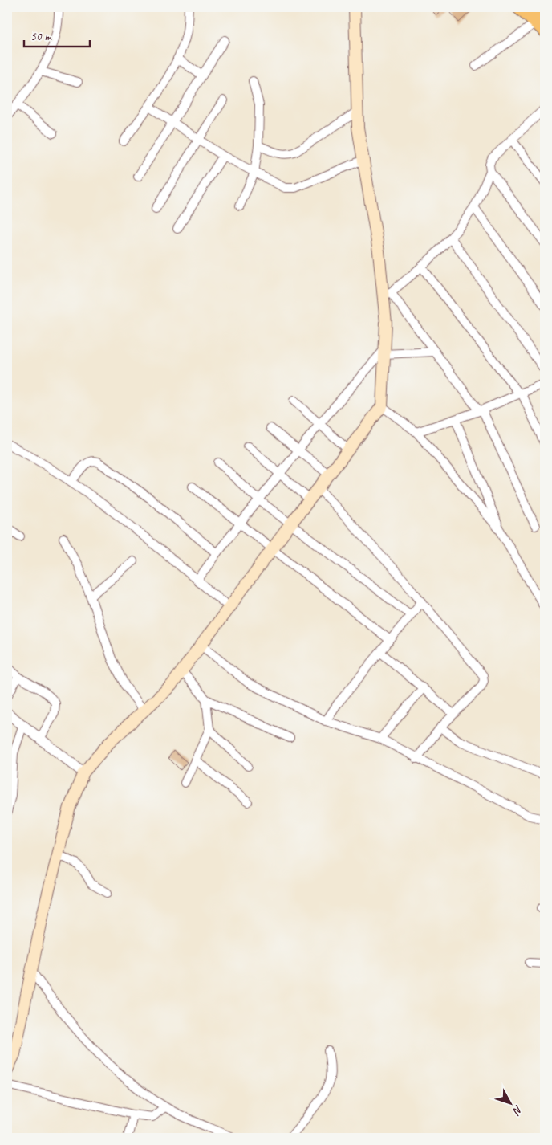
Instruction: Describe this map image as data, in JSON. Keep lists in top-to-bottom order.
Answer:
{
  "scale_bar": "50 m",
  "north": "bottom right"
}
